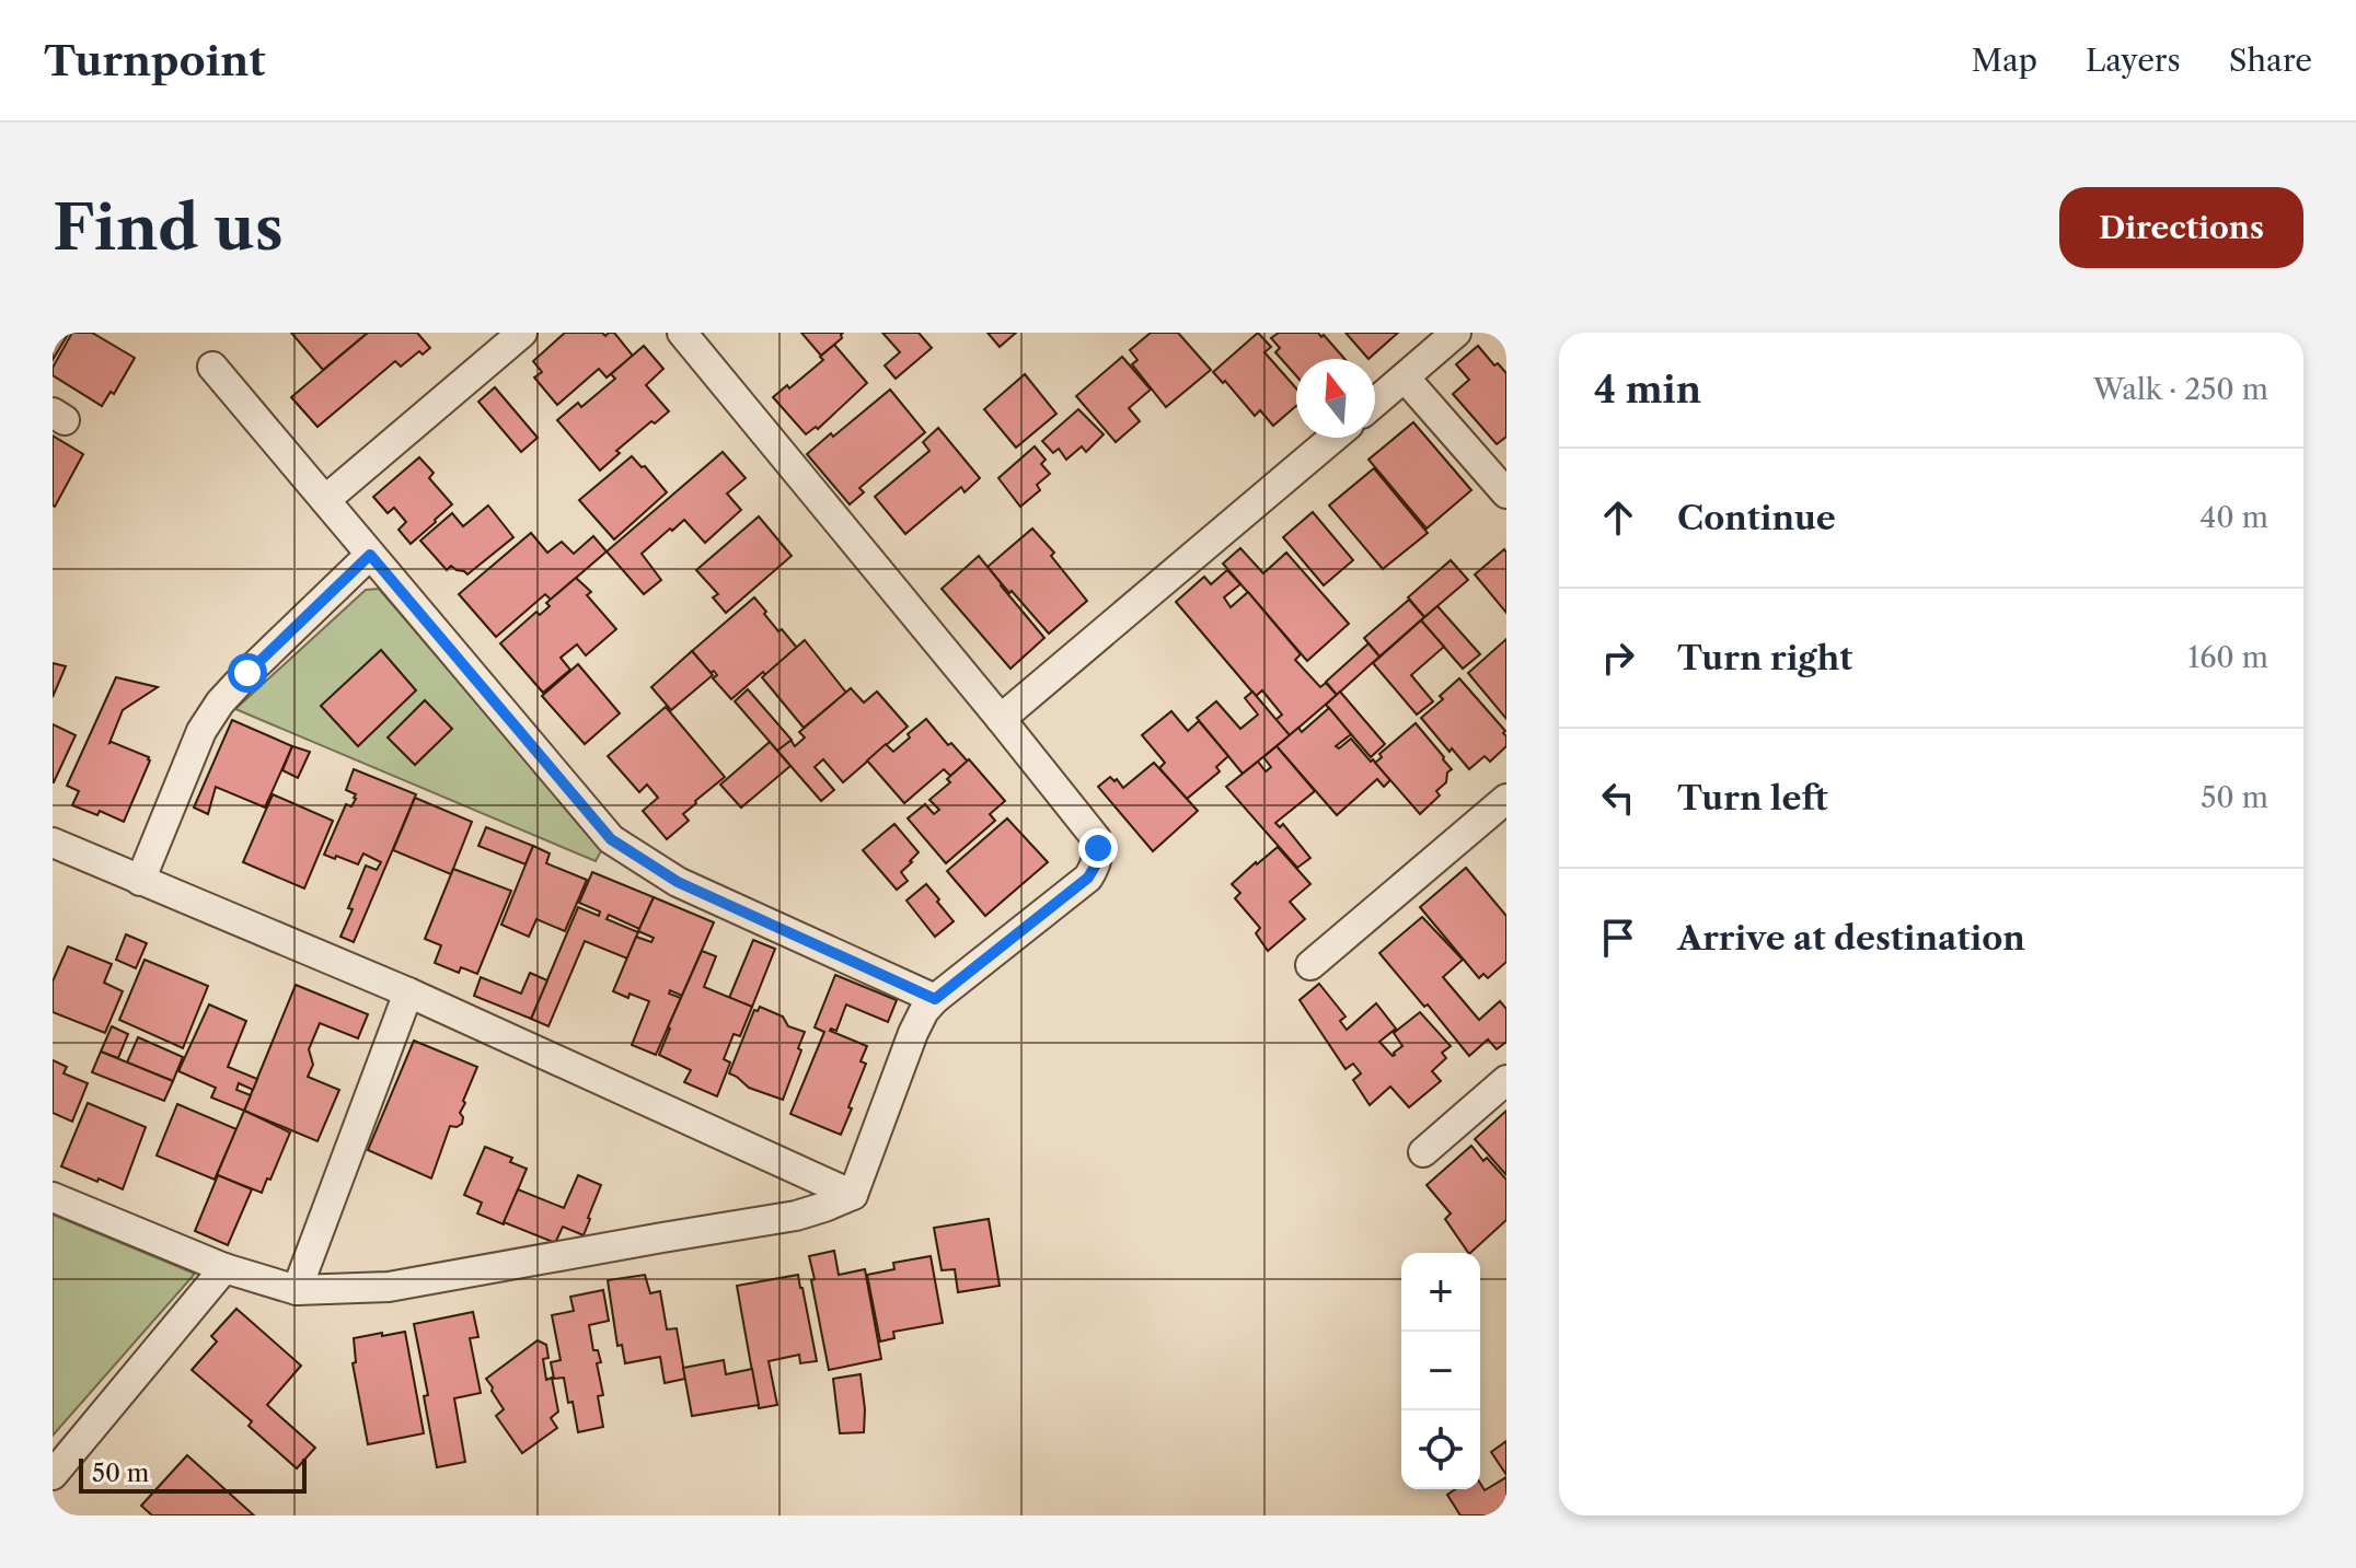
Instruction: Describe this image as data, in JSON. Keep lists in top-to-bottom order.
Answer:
{
  "scale_bar": "50 m",
  "north": "top",
  "page": {
    "header": "Turnpoint",
    "nav": ["Map", "Layers", "Share"],
    "buttons": "Directions",
    "title": "Find us",
    "heading": ["4 min", "Walk · 250 m"],
    "list": [
      ["Continue", "40 m"],
      ["Turn right", "160 m"],
      ["Turn left", "50 m"],
      "Arrive at destination"
    ],
    "map_buttons": ["+", "−"],
    "scale": "50 m"
  }
}
